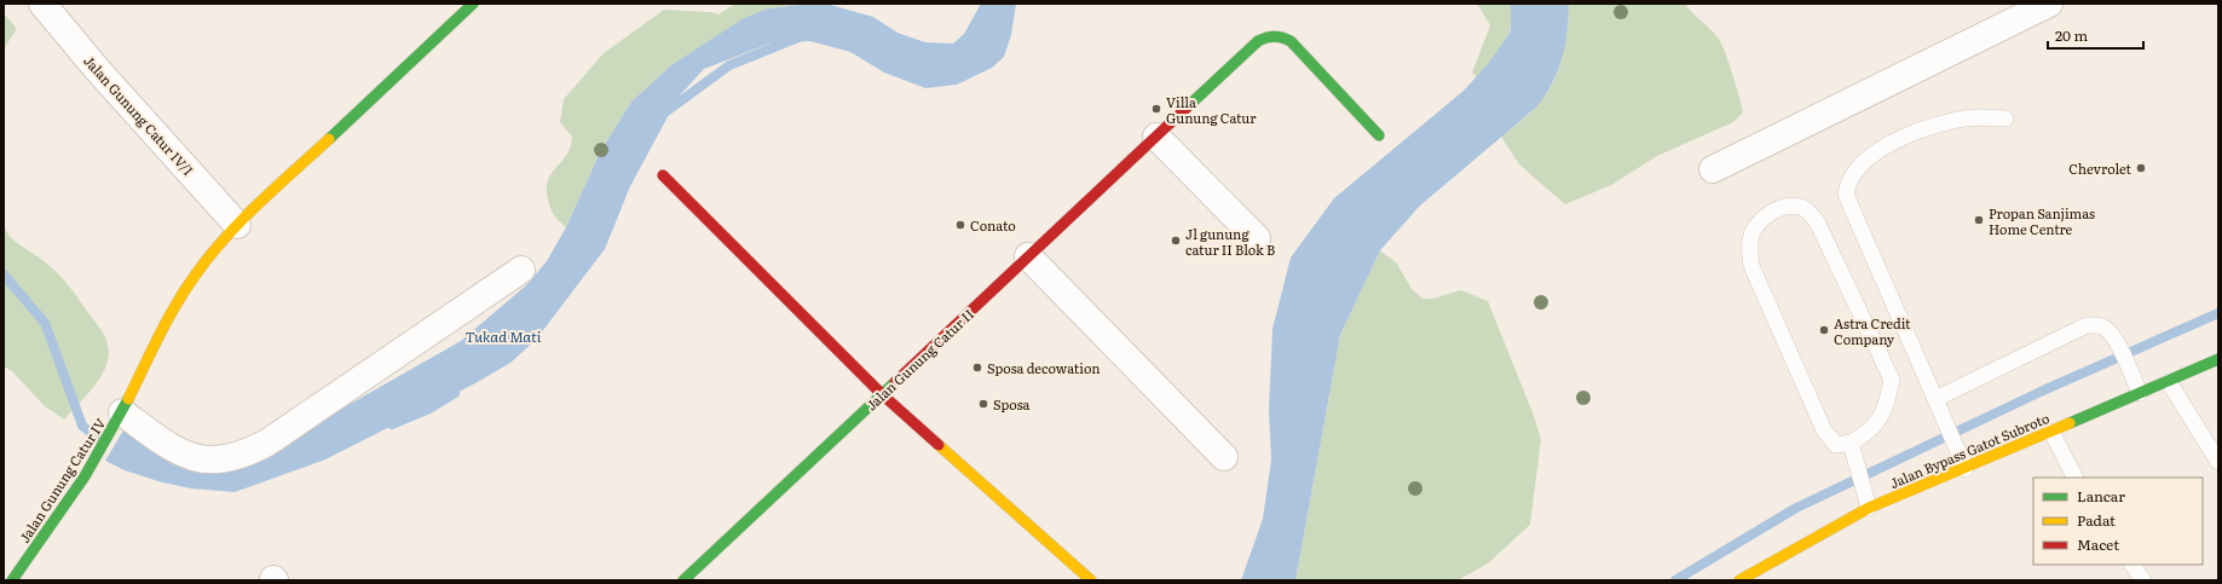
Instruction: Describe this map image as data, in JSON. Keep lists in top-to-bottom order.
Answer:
{
  "streets": {
    "street": [
      "Jalan Gunung Catur IV/I",
      "Jalan Gunung Catur II",
      "Jalan Bypass Gatot Subroto",
      "Jalan Gunung Catur IV"
    ]
  },
  "crossings": [
    ["Jalan Gunung Catur IV/I", "Jalan Gunung Catur IV"]
  ],
  "water": ["Tukad Mati"],
  "places": [
    "Villa Gunung Catur",
    "Chevrolet",
    "Propan Sanjimas Home Centre",
    "Conato",
    "Jl gunung catur II Blok B",
    "Astra Credit Company",
    "Sposa decowation",
    "Sposa"
  ],
  "legend": ["Lancar", "Padat", "Macet"],
  "scale_bar": "20 m"
}
